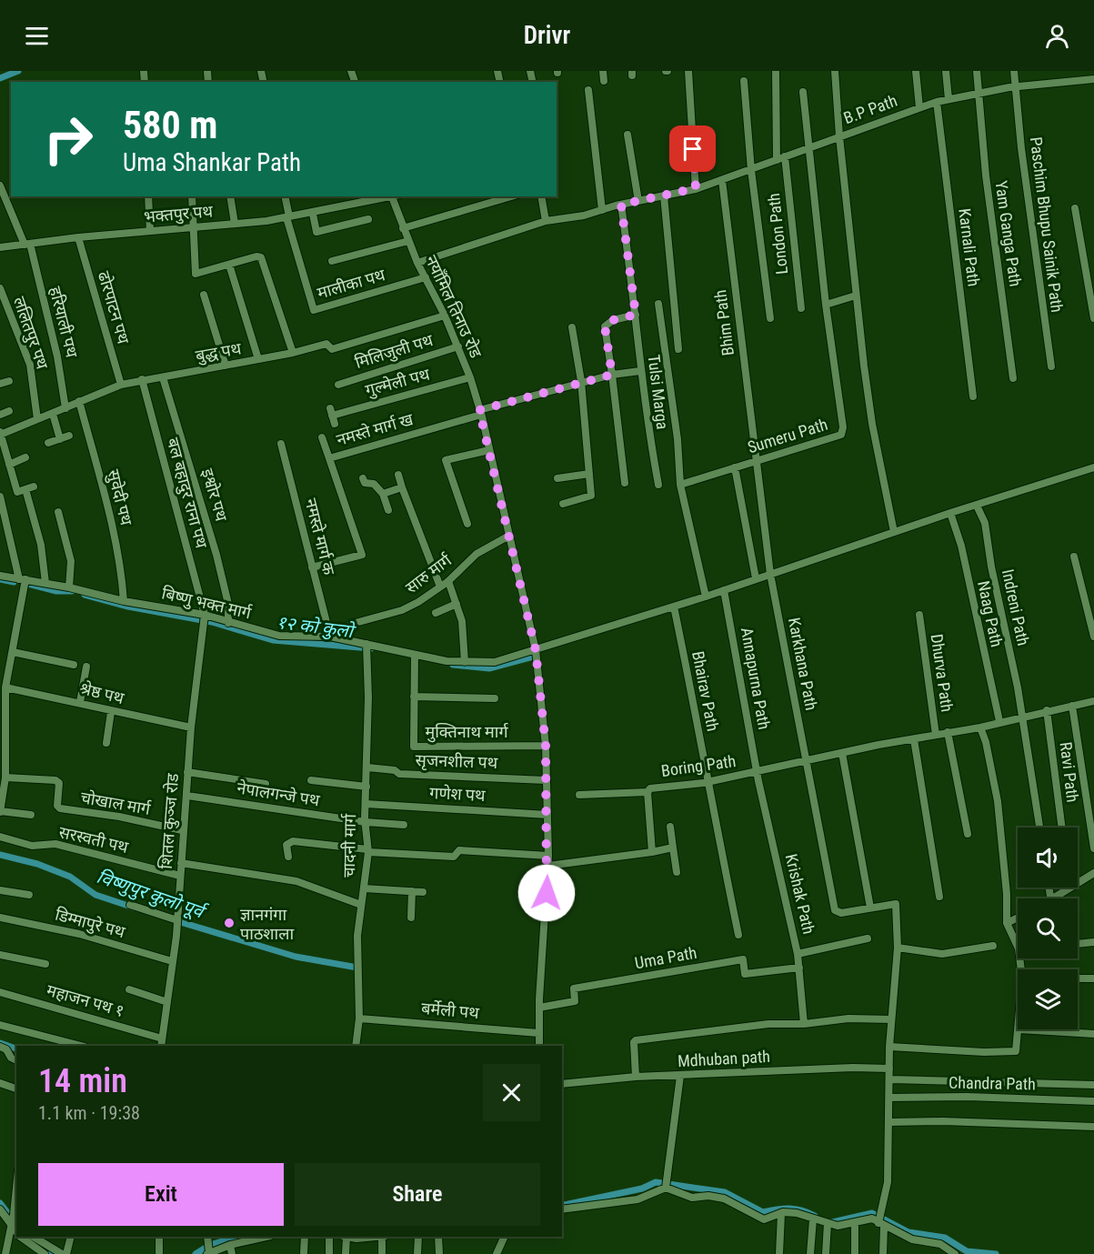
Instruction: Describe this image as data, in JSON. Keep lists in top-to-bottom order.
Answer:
{
  "streets": {
    "street": [
      "B.P Path",
      "भक्तपुर पथ",
      "Paschim Bhupu Sainik Path",
      "London Path",
      "Yam Ganga Path",
      "Karnali Path",
      "मालीका पथ",
      "नयाँमिल तिनाउ रोड",
      "ढोरपाटन पथ",
      "हरियाली पथ",
      "Bhim Path",
      "ललितपुर पथ",
      "मिलिजुली पथ",
      "बुद्ध पथ",
      "गुल्मेली पथ",
      "Tulsi Marga",
      "नमस्ते मार्ग ख",
      "Sumeru Path",
      "बल बहादुर राना पथ",
      "इश्वोर पथ",
      "सुवेदी पथ",
      "नमस्ते मार्ग क",
      "सारु मार्ग",
      "बिष्णु भक्त मार्ग",
      "Indreni Path",
      "Naag Path",
      "Karkhana Path",
      "Dhurva Path",
      "Annapurna Path",
      "Bhairav Path",
      "श्रेष्ठ पथ",
      "मुक्तिनाथ मार्ग",
      "सृजनशील पथ",
      "Boring Path",
      "Ravi Path",
      "नेपालगन्जे पथ",
      "गणेश पथ",
      "चोखाल मार्ग",
      "शितल कुञ्ज रोड",
      "सरस्वती पथ",
      "चादनी मार्ग",
      "Krishak Path",
      "डिम्मापुरे पथ",
      "Uma Path",
      "महाजन पथ १",
      "बर्मेली पथ",
      "Mdhuban path",
      "Chandra Path"
    ]
  },
  "crossings": [
    ["B.P Path", "Paschim Bhupu Sainik Path"],
    ["B.P Path", "London Path"],
    ["B.P Path", "Yam Ganga Path"],
    ["B.P Path", "Karnali Path"],
    ["B.P Path", "नयाँमिल तिनाउ रोड"],
    ["B.P Path", "Bhim Path"],
    ["B.P Path", "Tulsi Marga"],
    ["भक्तपुर पथ", "मालीका पथ"],
    ["भक्तपुर पथ", "ढोरपाटन पथ"],
    ["भक्तपुर पथ", "हरियाली पथ"],
    ["मालीका पथ", "नयाँमिल तिनाउ रोड"],
    ["नयाँमिल तिनाउ रोड", "मिलिजुली पथ"],
    ["नयाँमिल तिनाउ रोड", "बुद्ध पथ"],
    ["नयाँमिल तिनाउ रोड", "गुल्मेली पथ"],
    ["नयाँमिल तिनाउ रोड", "नमस्ते मार्ग ख"],
    ["नयाँमिल तिनाउ रोड", "सारु मार्ग"],
    ["नयाँमिल तिनाउ रोड", "बिष्णु भक्त मार्ग"],
    ["नयाँमिल तिनाउ रोड", "मुक्तिनाथ मार्ग"],
    ["नयाँमिल तिनाउ रोड", "सृजनशील पथ"],
    ["नयाँमिल तिनाउ रोड", "गणेश पथ"],
    ["नयाँमिल तिनाउ रोड", "Uma Path"],
    ["नयाँमिल तिनाउ रोड", "बर्मेली पथ"],
    ["ढोरपाटन पथ", "बुद्ध पथ"],
    ["हरियाली पथ", "बुद्ध पथ"],
    ["Bhim Path", "Sumeru Path"],
    ["Bhim Path", "बिष्णु भक्त मार्ग"],
    ["Bhim Path", "Karkhana Path"],
    ["ललितपुर पथ", "बुद्ध पथ"],
    ["बुद्ध पथ", "बल बहादुर राना पथ"],
    ["बुद्ध पथ", "इश्वोर पथ"],
    ["बुद्ध पथ", "सुवेदी पथ"],
    ["Tulsi Marga", "नमस्ते मार्ग ख"],
    ["नमस्ते मार्ग ख", "नमस्ते मार्ग क"],
    ["बल बहादुर राना पथ", "बिष्णु भक्त मार्ग"],
    ["बल बहादुर राना पथ", "शितल कुञ्ज रोड"],
    ["इश्वोर पथ", "बिष्णु भक्त मार्ग"],
    ["सुवेदी पथ", "बिष्णु भक्त मार्ग"],
    ["नमस्ते मार्ग क", "सारु मार्ग"],
    ["नमस्ते मार्ग क", "बिष्णु भक्त मार्ग"],
    ["सारु मार्ग", "बिष्णु भक्त मार्ग"],
    ["बिष्णु भक्त मार्ग", "Indreni Path"],
    ["बिष्णु भक्त मार्ग", "Naag Path"],
    ["बिष्णु भक्त मार्ग", "Karkhana Path"],
    ["बिष्णु भक्त मार्ग", "Annapurna Path"],
    ["बिष्णु भक्त मार्ग", "Bhairav Path"],
    ["बिष्णु भक्त मार्ग", "मुक्तिनाथ मार्ग"],
    ["बिष्णु भक्त मार्ग", "शितल कुञ्ज रोड"],
    ["बिष्णु भक्त मार्ग", "चादनी मार्ग"],
    ["Indreni Path", "Boring Path"],
    ["Naag Path", "Boring Path"],
    ["Karkhana Path", "Boring Path"],
    ["Dhurva Path", "Boring Path"],
    ["Annapurna Path", "Boring Path"],
    ["Annapurna Path", "Krishak Path"],
    ["Bhairav Path", "Boring Path"],
    ["श्रेष्ठ पथ", "शितल कुञ्ज रोड"],
    ["सृजनशील पथ", "चादनी मार्ग"],
    ["Boring Path", "Ravi Path"],
    ["Boring Path", "Krishak Path"],
    ["नेपालगन्जे पथ", "शितल कुञ्ज रोड"],
    ["नेपालगन्जे पथ", "चादनी मार्ग"],
    ["गणेश पथ", "चादनी मार्ग"],
    ["चोखाल मार्ग", "शितल कुञ्ज रोड"],
    ["शितल कुञ्ज रोड", "सरस्वती पथ"],
    ["शितल कुञ्ज रोड", "डिम्मापुरे पथ"],
    ["शितल कुञ्ज रोड", "महाजन पथ १"],
    ["चादनी मार्ग", "बर्मेली पथ"],
    ["Krishak Path", "Uma Path"]
  ],
  "water": ["१२ को कुलो", "विष्णुपुर कुलो पूर्व"],
  "places": ["ज्ञानगंगा पाठशाला"],
  "page": {
    "header": "Drivr",
    "turn": ["580 m", "Uma Shankar Path"],
    "heading": ["14 min", "1.1 km · 19:38"],
    "buttons": ["Exit", "Share"]
  }
}
